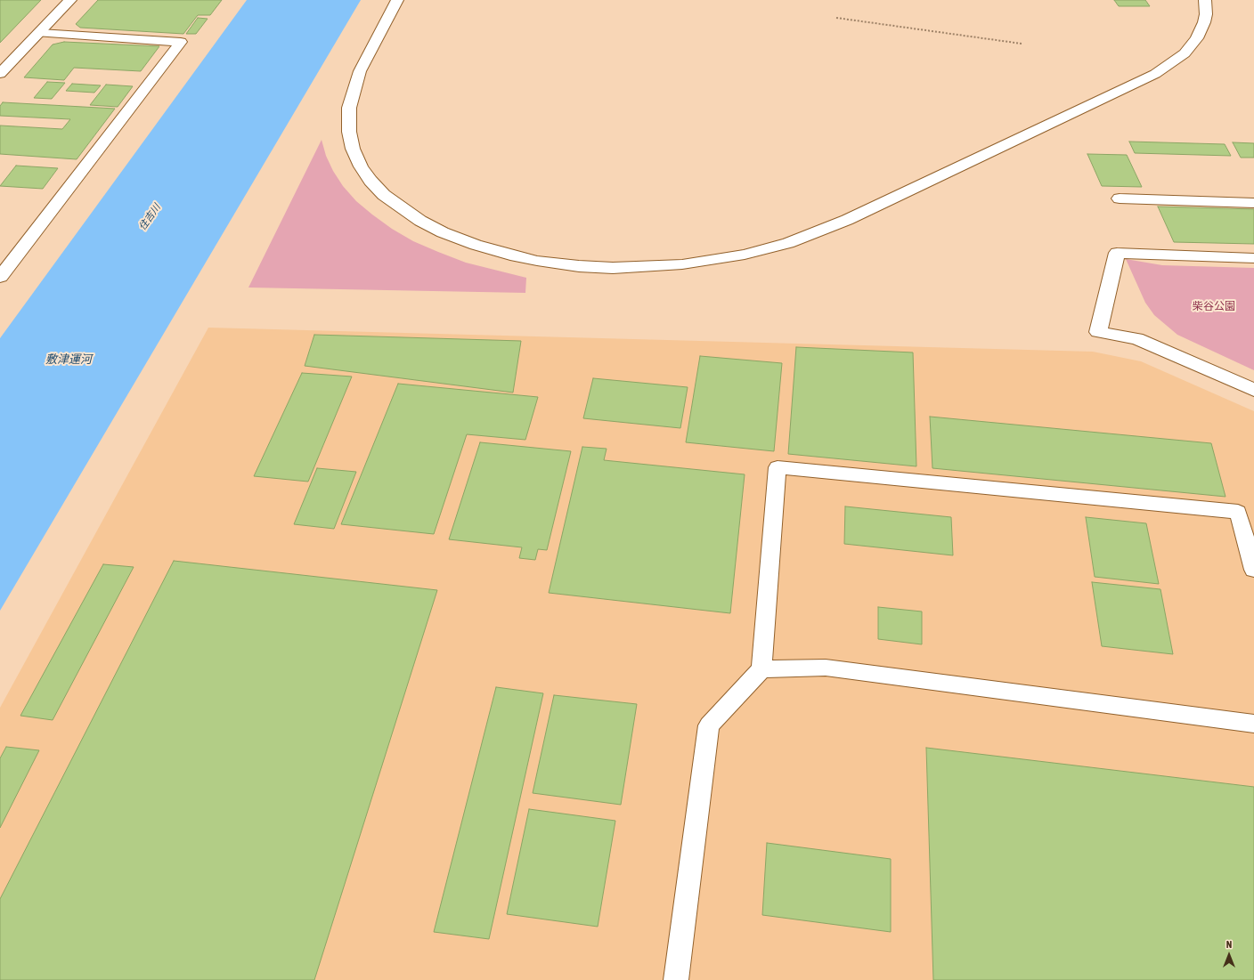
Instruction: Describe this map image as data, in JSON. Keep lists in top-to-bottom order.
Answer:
{
  "water": ["住吉川", "敷津運河"],
  "parks": ["柴谷公園"],
  "north": "top"
}
